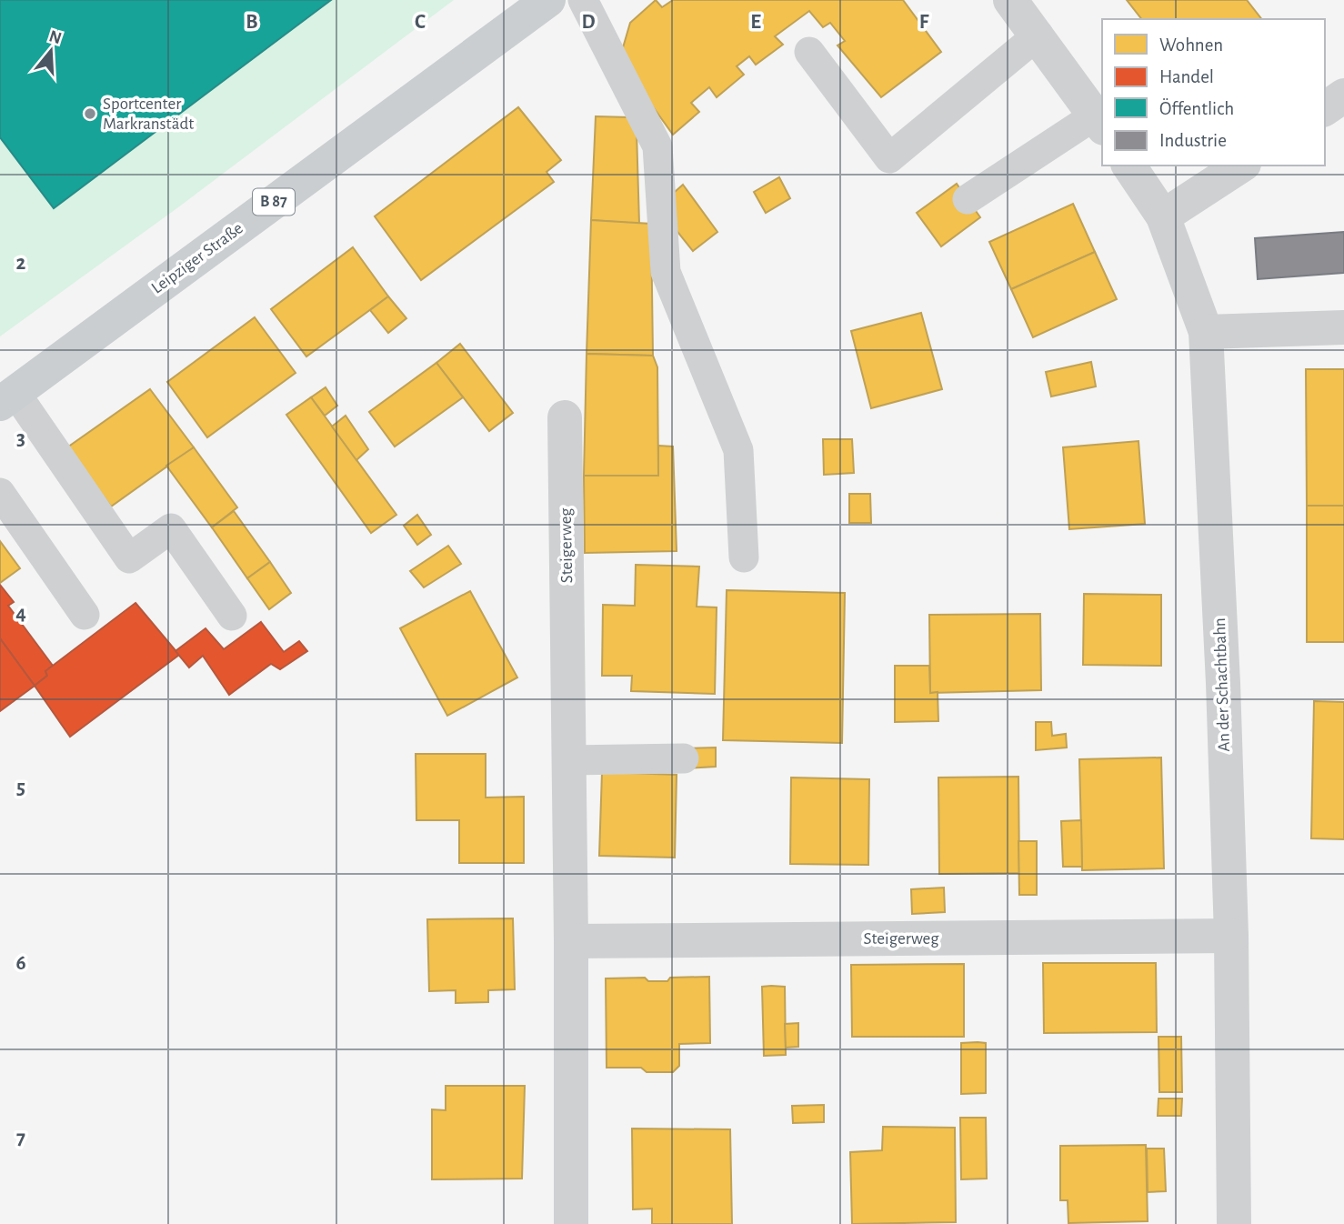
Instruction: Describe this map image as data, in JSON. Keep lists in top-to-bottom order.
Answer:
{
  "streets": {
    "main road": ["B 87", "Leipziger Straße"],
    "street": ["Steigerweg", "An der Schachtbahn"]
  },
  "crossings": [
    ["Steigerweg", "An der Schachtbahn"]
  ],
  "places": ["Sportcenter Markranstädt"],
  "legend": [
    "Wohnen",
    "Handel",
    "Öffentlich",
    "Industrie"
  ],
  "north": "top",
  "grid": {
    "columns": [
      "B",
      "C",
      "D",
      "E",
      "F"
    ],
    "rows": [
      "2",
      "3",
      "4",
      "5",
      "6",
      "7"
    ]
  }
}
